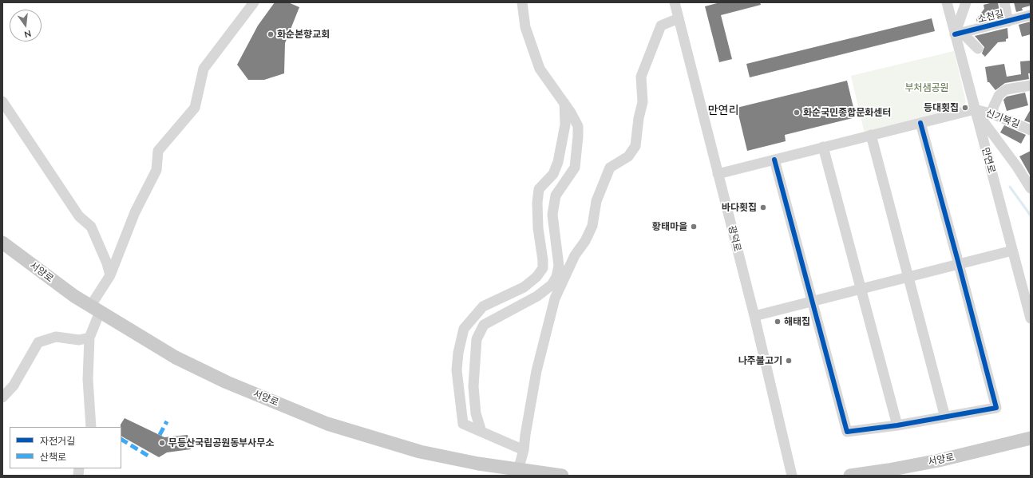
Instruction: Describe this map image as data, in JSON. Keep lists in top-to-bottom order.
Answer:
{
  "streets": {
    "main road": ["서양로"],
    "street": [
      "소천길",
      "신기북길",
      "만연로",
      "광덕로"
    ]
  },
  "crossings": [
    ["소천길", "만연로"],
    ["신기북길", "만연로"]
  ],
  "districts": ["만연리"],
  "parks": ["부처샘공원"],
  "places": [
    "화순본향교회",
    "등대횟집",
    "화순국민종합문화센터",
    "바다횟집",
    "황태마을",
    "해태집",
    "나주불고기",
    "무등산국립공원동부사무소"
  ],
  "legend": ["자전거길", "산책로"],
  "north": "bottom"
}
